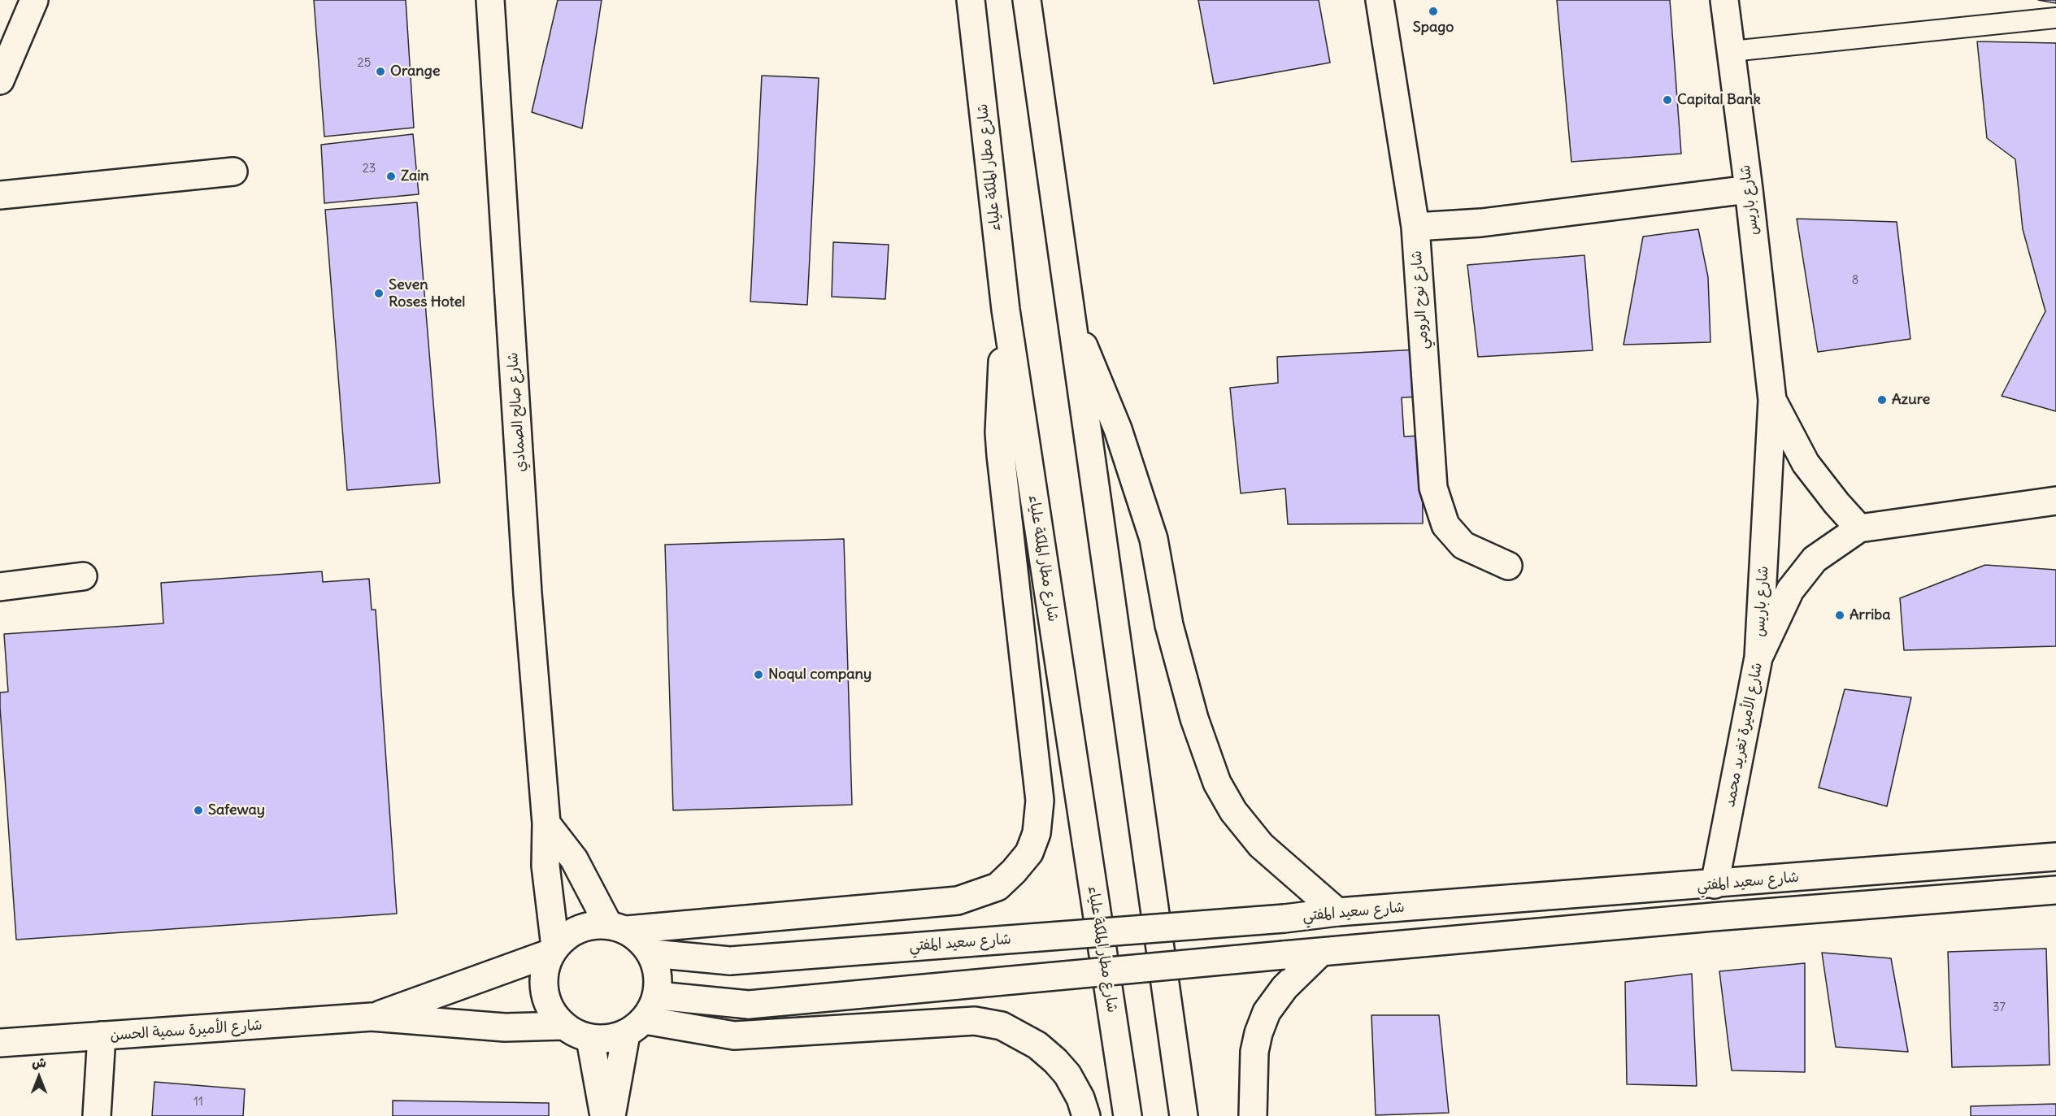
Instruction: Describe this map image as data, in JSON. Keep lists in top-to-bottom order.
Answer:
{
  "streets": {
    "main road": [
      "شارع مطار الملكة علياء",
      "شارع باريس",
      "شارع نوح الرومي",
      "شارع صالح الصمادي",
      "شارع الأميرة تغريد محمد",
      "شارع سعيد المفتي",
      "شارع الأميرة سمية الحسن"
    ]
  },
  "crossings": [
    ["شارع باريس", "شارع الأميرة تغريد محمد"],
    ["شارع صالح الصمادي", "شارع سعيد المفتي"],
    ["شارع صالح الصمادي", "شارع الأميرة سمية الحسن"],
    ["شارع الأميرة تغريد محمد", "شارع سعيد المفتي"],
    ["شارع سعيد المفتي", "شارع الأميرة سمية الحسن"]
  ],
  "places": [
    "Spago",
    "Orange",
    "Capital Bank",
    "Zain",
    "Seven Roses Hotel",
    "Azure",
    "Arriba",
    "Noqul company",
    "Safeway"
  ],
  "house_numbers": [
    "25",
    "23",
    "8",
    "37",
    "11"
  ],
  "north": "top"
}
